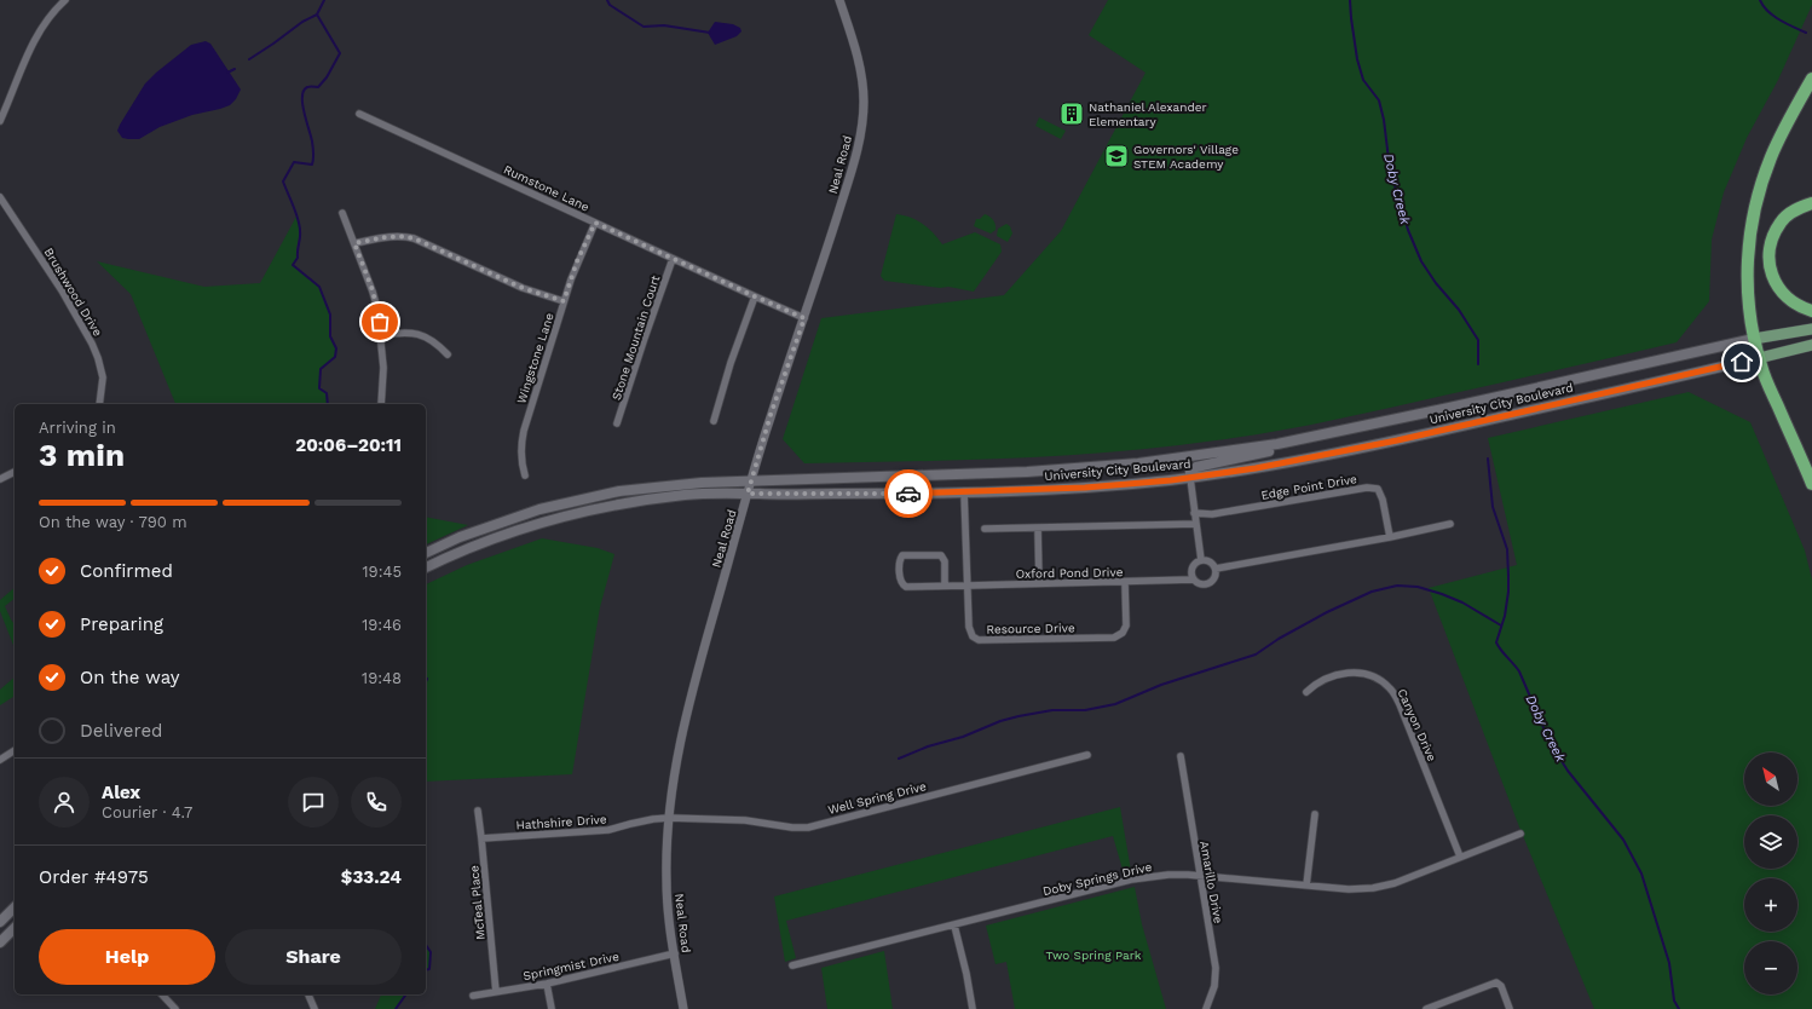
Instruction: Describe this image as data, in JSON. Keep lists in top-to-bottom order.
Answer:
{
  "streets": {
    "main road": ["University City Boulevard"],
    "street": [
      "Neal Road",
      "Rumstone Lane",
      "Brushwood Drive",
      "Stone Mountain Court",
      "Wingstone Lane",
      "Edge Point Drive",
      "Oxford Pond Drive",
      "Resource Drive",
      "Canyon Drive",
      "Well Spring Drive",
      "Hathshire Drive",
      "Doby Springs Drive",
      "Amarillo Drive",
      "McTeal Place",
      "Springmist Drive"
    ]
  },
  "crossings": [
    ["Neal Road", "Rumstone Lane"],
    ["Neal Road", "University City Boulevard"],
    ["Neal Road", "Well Spring Drive"],
    ["Neal Road", "Hathshire Drive"],
    ["Neal Road", "Springmist Drive"],
    ["Rumstone Lane", "Stone Mountain Court"],
    ["Rumstone Lane", "Wingstone Lane"],
    ["University City Boulevard", "Resource Drive"],
    ["Oxford Pond Drive", "Resource Drive"],
    ["Canyon Drive", "Doby Springs Drive"],
    ["Well Spring Drive", "Hathshire Drive"],
    ["Hathshire Drive", "McTeal Place"],
    ["Doby Springs Drive", "Amarillo Drive"],
    ["McTeal Place", "Springmist Drive"]
  ],
  "water": ["Doby Creek"],
  "parks": ["Two Spring Park"],
  "places": {
    "building": ["Nathaniel Alexander Elementary"],
    "school or university": ["Governors' Village STEM Academy"]
  },
  "north": "top left",
  "page": {
    "heading": ["3 min", "Arriving in", "20:06–20:11"],
    "panel": [
      "Alex",
      "Courier · 4.7",
      "Order #4975",
      "$33.24"
    ],
    "bar": "On the way · 790 m",
    "list": [
      ["Confirmed", "19:45"],
      ["Preparing", "19:46"],
      ["On the way", "19:48"],
      "Delivered"
    ],
    "map_buttons": ["+", "−"],
    "buttons": ["Help", "Share"]
  }
}
